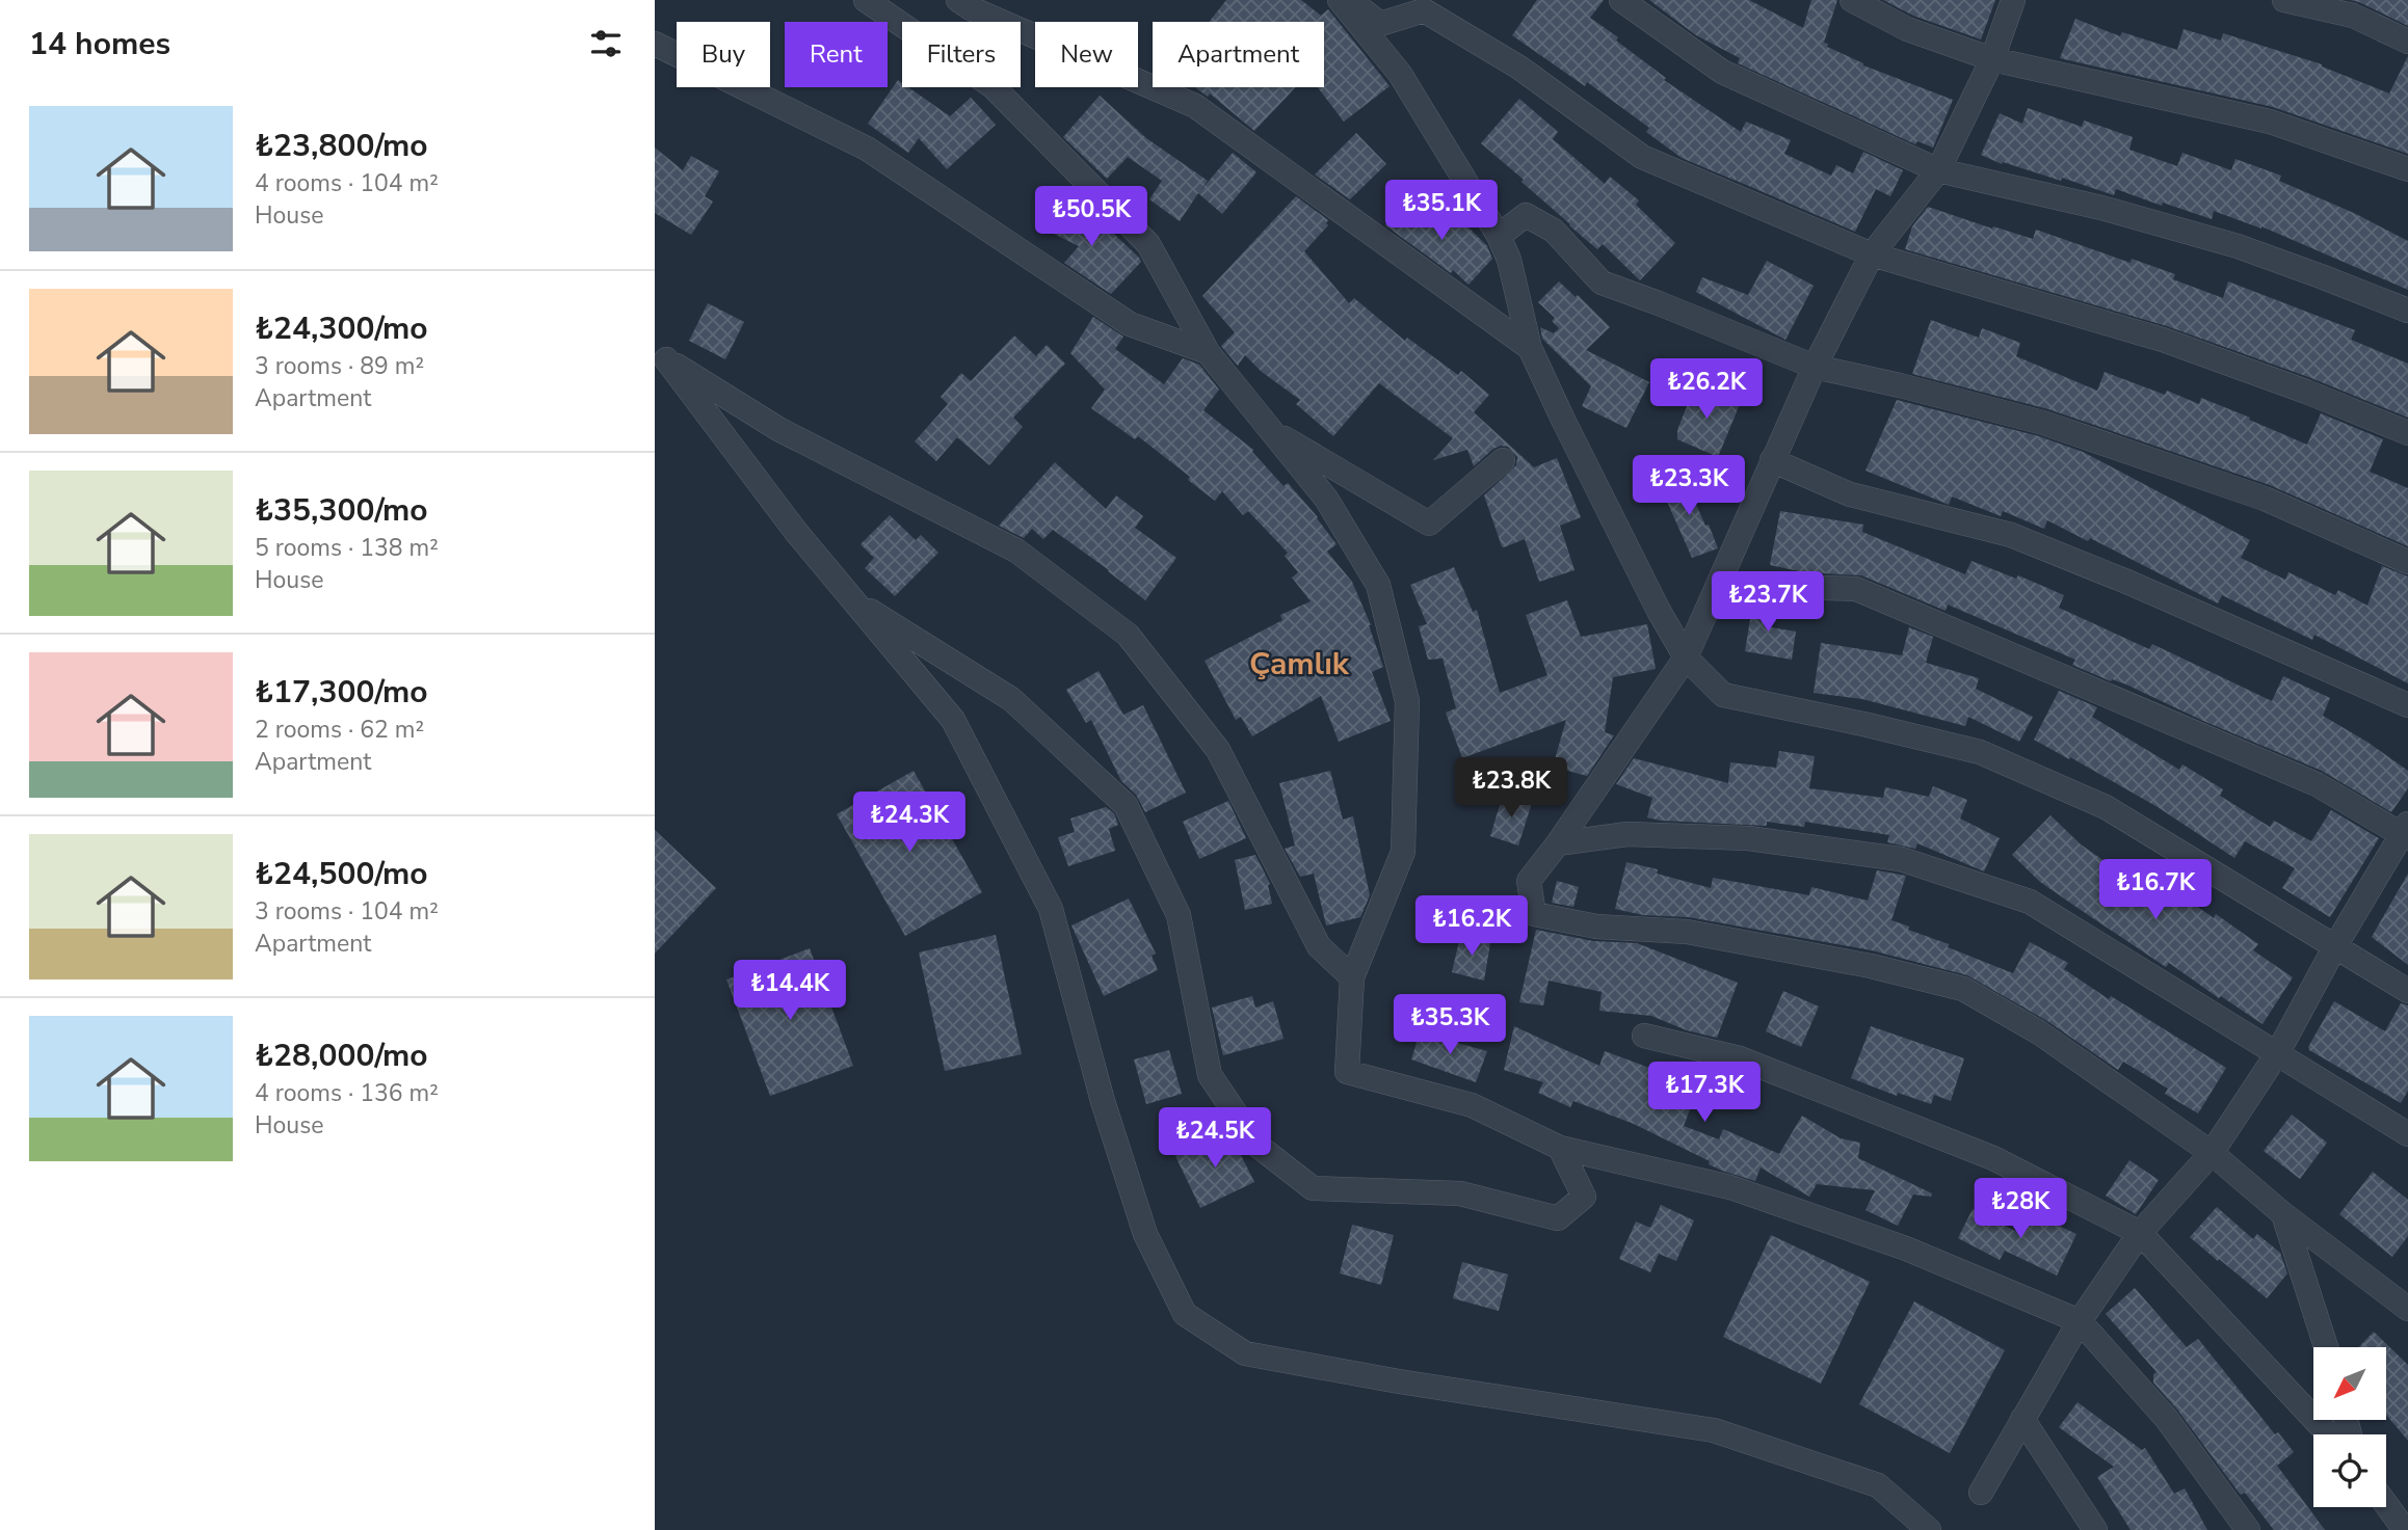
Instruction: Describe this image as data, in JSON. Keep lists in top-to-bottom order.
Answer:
{
  "districts": ["Çamlık"],
  "north": "bottom left",
  "page": {
    "heading": "14 homes",
    "chip": [
      "Buy",
      "Rent",
      "Filters",
      "New",
      "Apartment"
    ],
    "list": [
      {
        "name": "₺23,800/mo",
        "note": "4 rooms · 104 m² · House"
      },
      {
        "name": "₺24,300/mo",
        "note": "3 rooms · 89 m² · Apartment"
      },
      {
        "name": "₺35,300/mo",
        "note": "5 rooms · 138 m² · House"
      },
      {
        "name": "₺17,300/mo",
        "note": "2 rooms · 62 m² · Apartment"
      },
      {
        "name": "₺24,500/mo",
        "note": "3 rooms · 104 m² · Apartment"
      },
      {
        "name": "₺28,000/mo",
        "note": "4 rooms · 136 m² · House"
      }
    ],
    "price": [
      "₺35.1K",
      "₺50.5K",
      "₺26.2K",
      "₺23.3K",
      "₺23.7K",
      "₺23.8K",
      "₺24.3K",
      "₺16.7K",
      "₺16.2K",
      "₺14.4K",
      "₺35.3K",
      "₺17.3K",
      "₺24.5K",
      "₺28K"
    ]
  }
}
